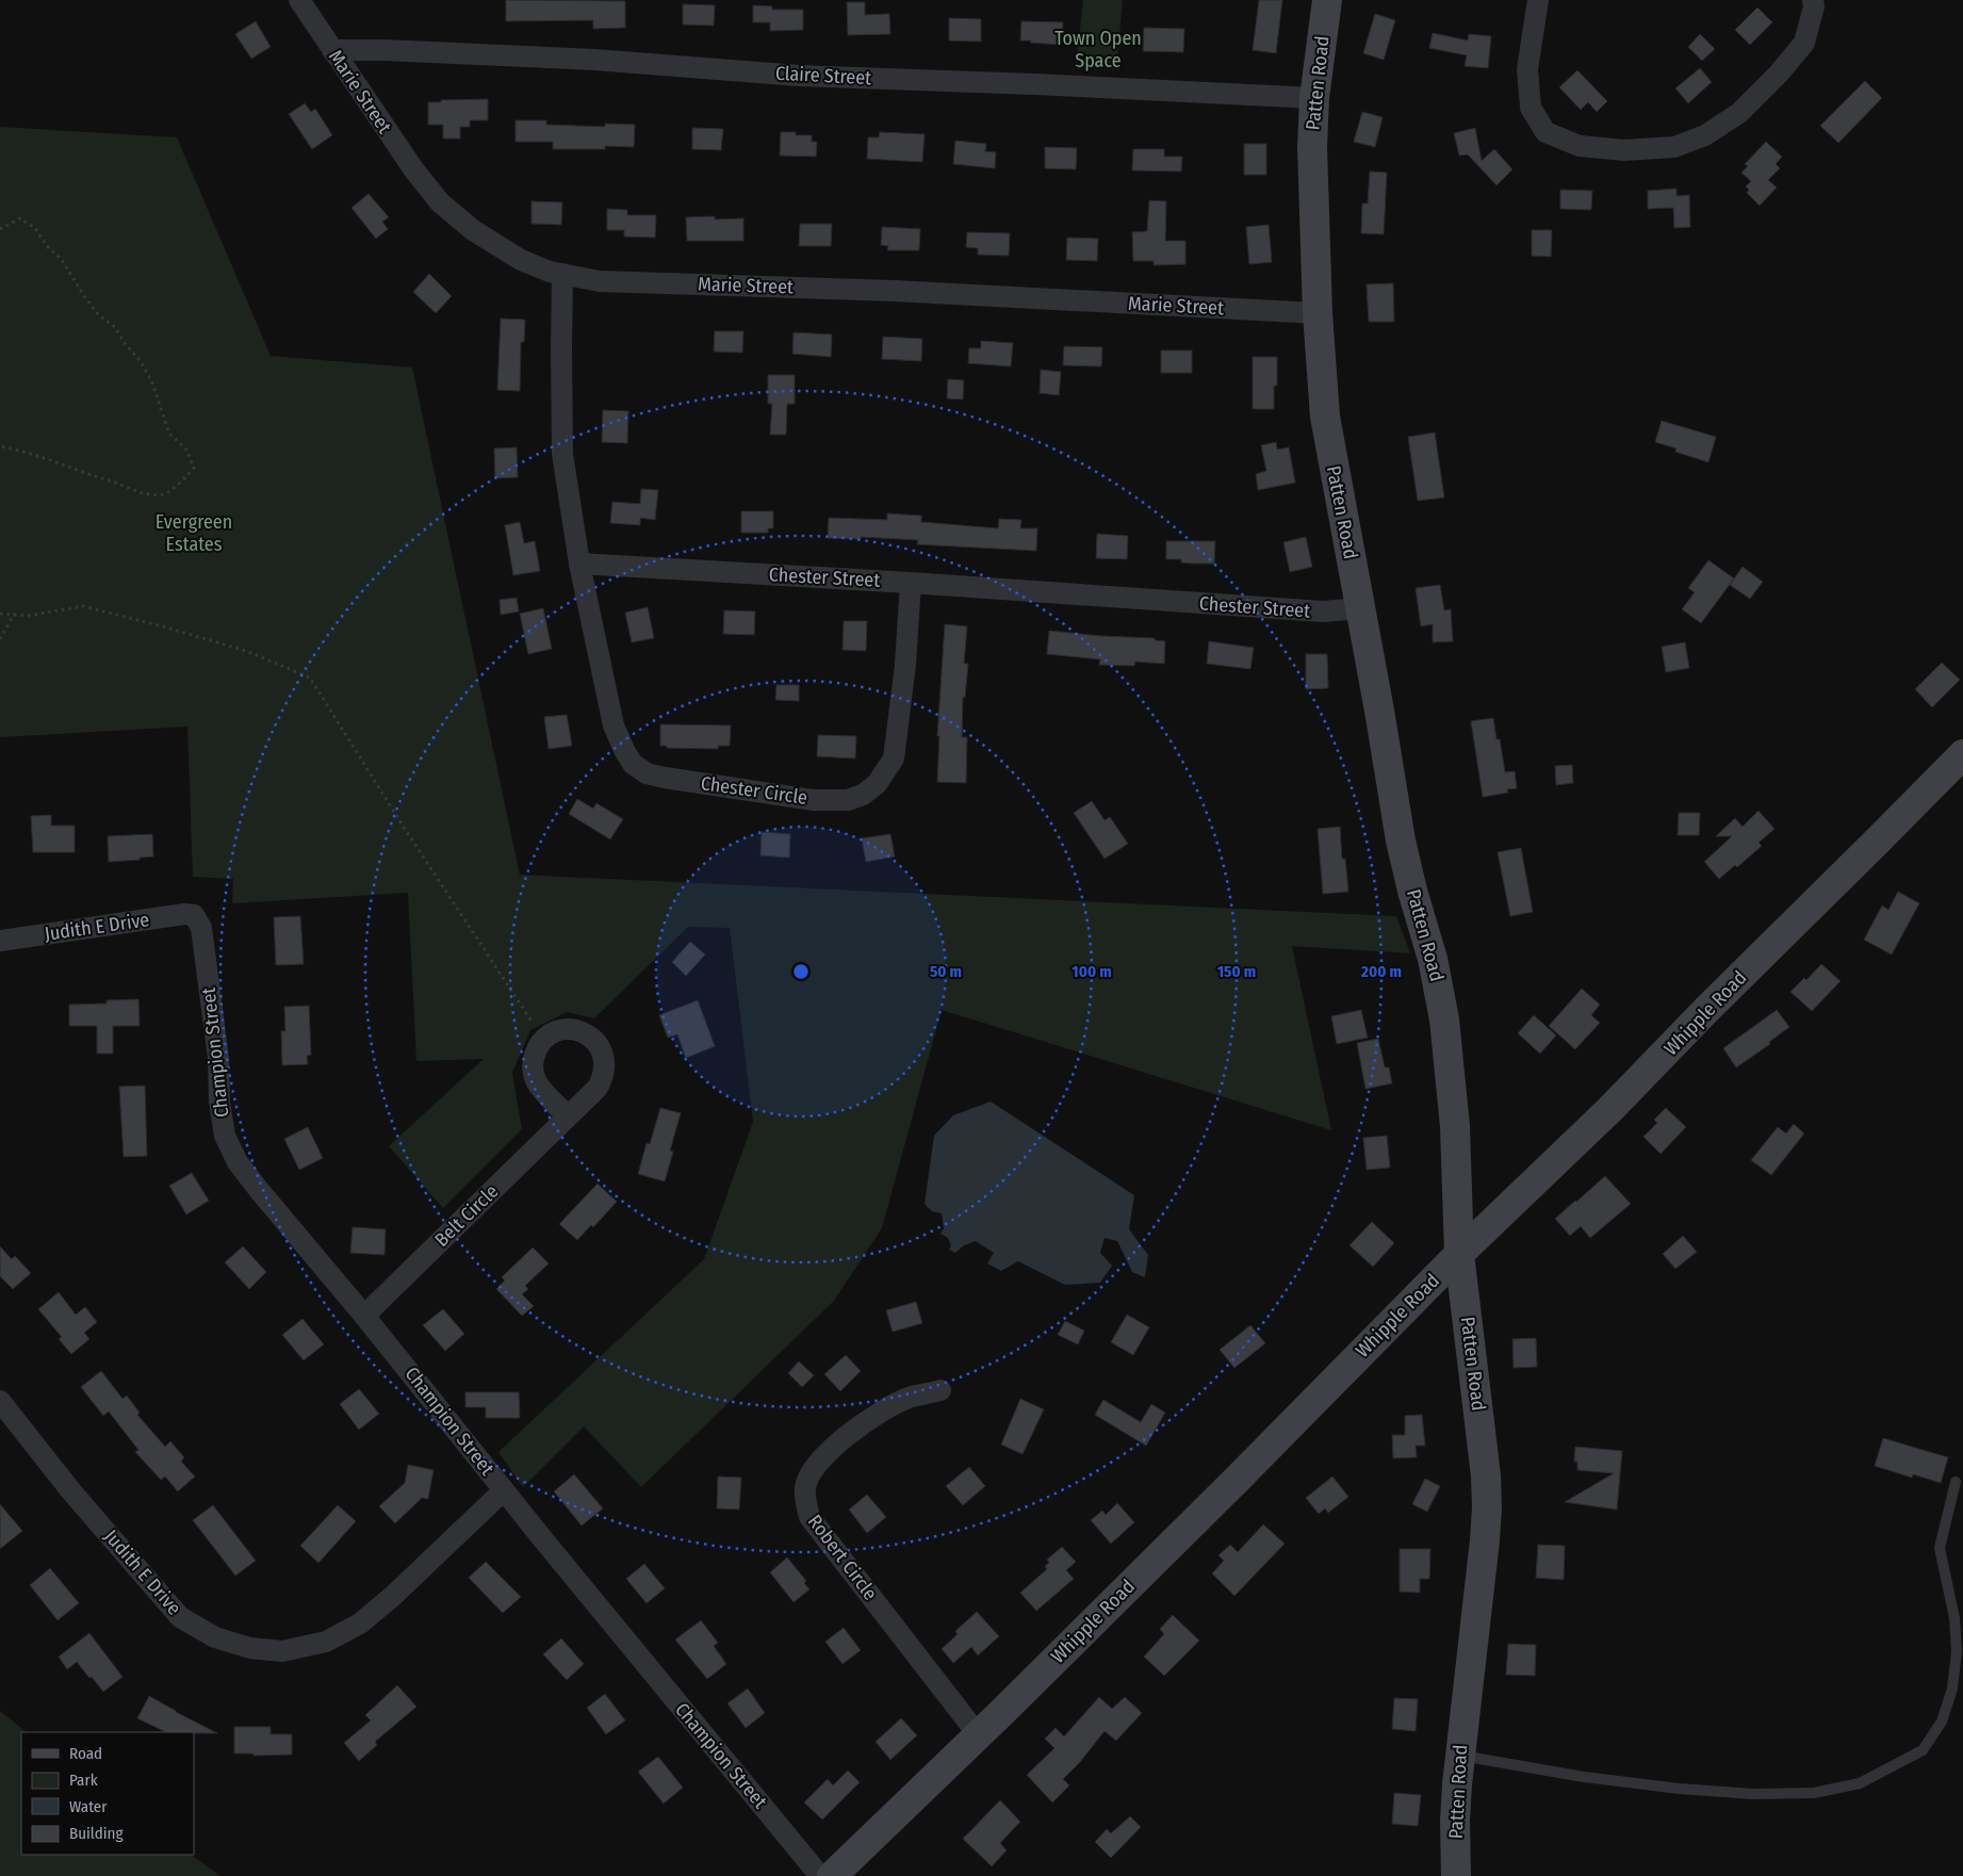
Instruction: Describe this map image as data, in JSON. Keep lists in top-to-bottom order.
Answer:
{
  "streets": {
    "street": [
      "Claire Street",
      "Patten Road",
      "Marie Street",
      "Chester Street",
      "Chester Circle",
      "Judith E Drive",
      "Whipple Road",
      "Champion Street",
      "Belt Circle",
      "Robert Circle"
    ]
  },
  "crossings": [
    ["Claire Street", "Patten Road"],
    ["Claire Street", "Marie Street"],
    ["Patten Road", "Marie Street"],
    ["Patten Road", "Chester Street"],
    ["Patten Road", "Whipple Road"],
    ["Chester Street", "Chester Circle"],
    ["Judith E Drive", "Champion Street"],
    ["Whipple Road", "Robert Circle"],
    ["Champion Street", "Belt Circle"]
  ],
  "parks": ["Town Open Space", "Evergreen Estates"],
  "legend": [
    "Road",
    "Park",
    "Water",
    "Building"
  ],
  "rings": [
    "50 m",
    "100 m",
    "150 m",
    "200 m"
  ]
}
